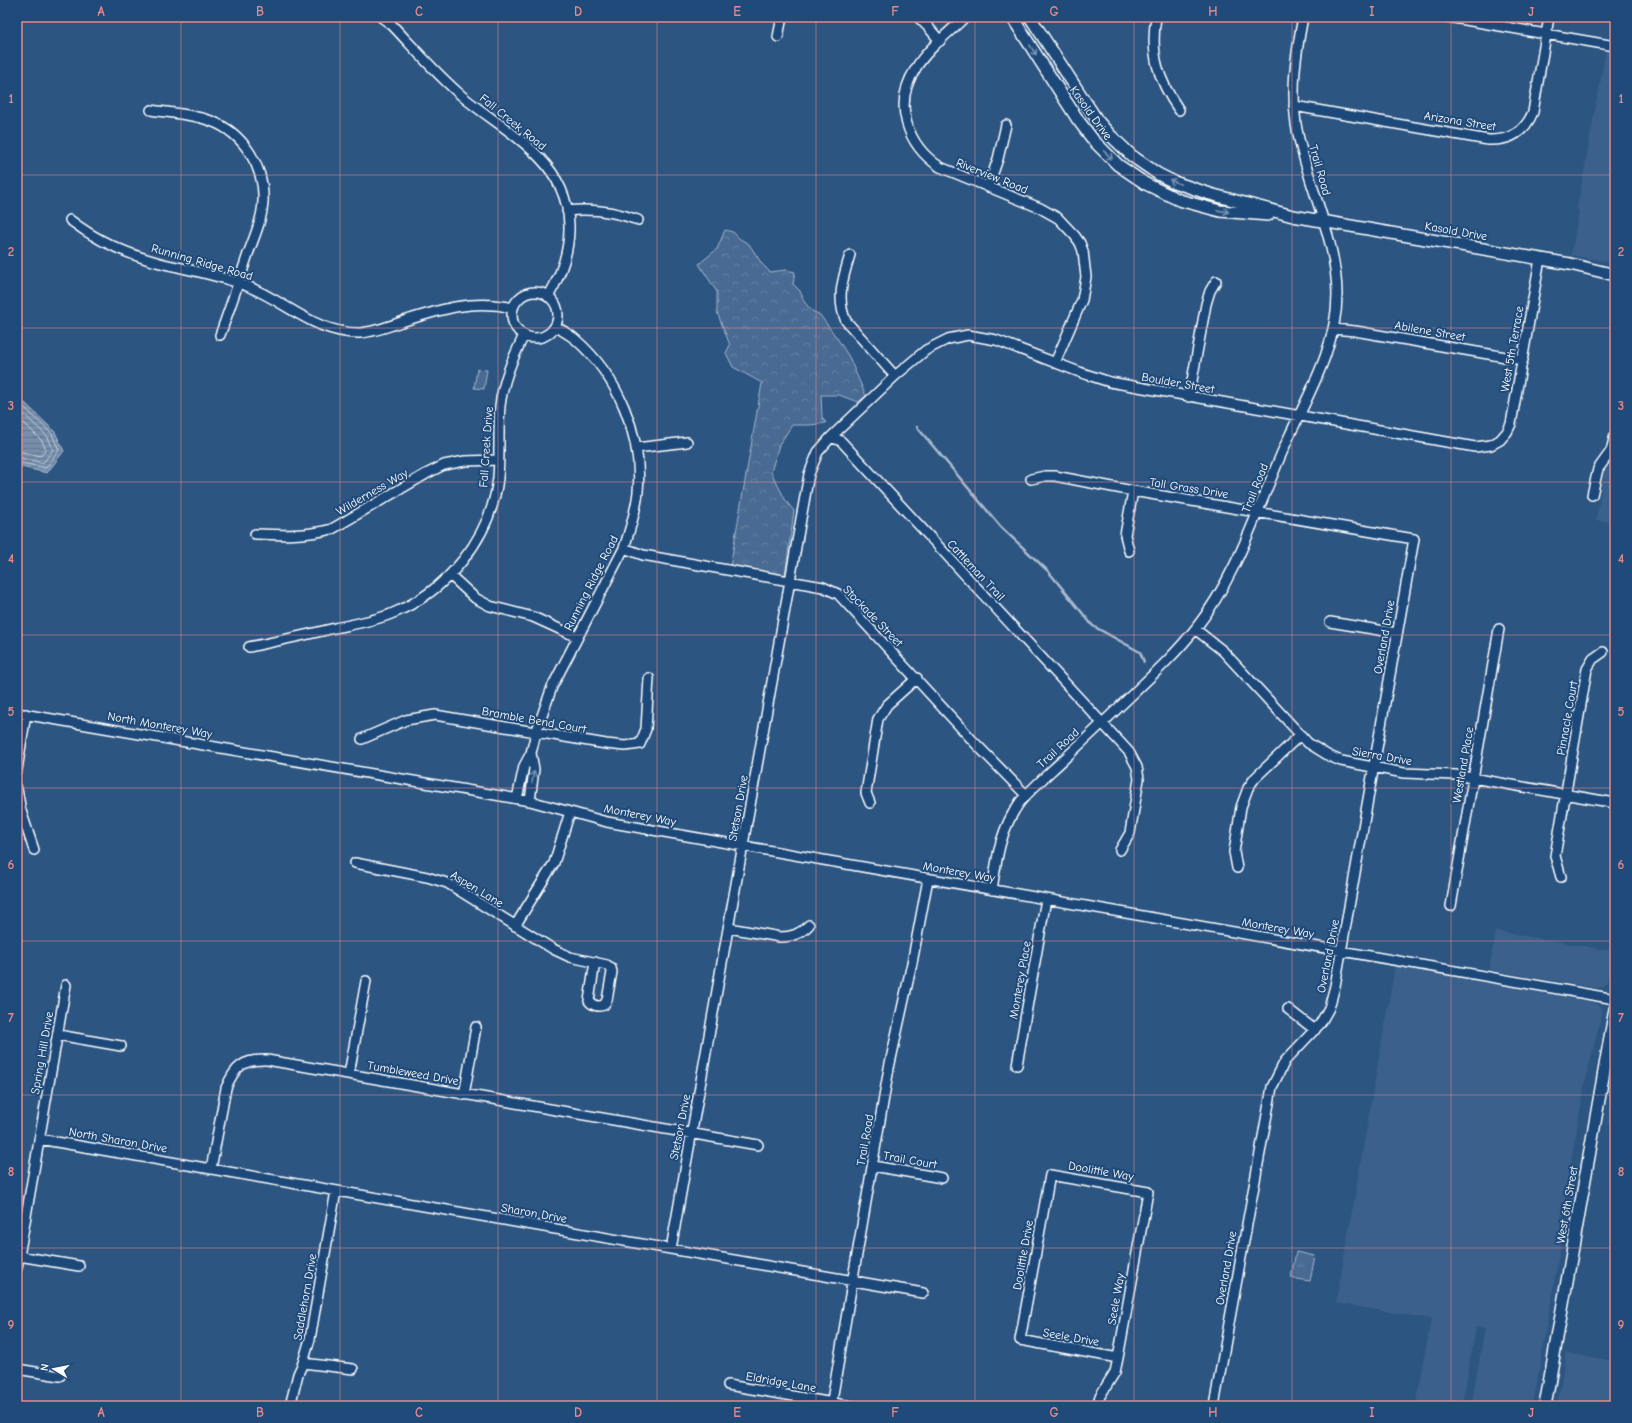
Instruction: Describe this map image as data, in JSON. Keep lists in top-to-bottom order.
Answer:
{
  "streets": {
    "main road": ["Kasold Drive", "West 6th Street"],
    "street": [
      "Arizona Street",
      "Fall Creek Road",
      "Trail Road",
      "Riverview Road",
      "Running Ridge Road",
      "Abilene Street",
      "West 5th Terrace",
      "Boulder Street",
      "Fall Creek Drive",
      "Tall Grass Drive",
      "Wilderness Way",
      "Cattleman Trail",
      "Stockade Street",
      "Overland Drive",
      "Pinnacle Court",
      "Bramble Bend Court",
      "North Monterey Way",
      "Sierra Drive",
      "Westland Place",
      "Stetson Drive",
      "Monterey Way",
      "Aspen Lane",
      "Monterey Place",
      "Spring Hill Drive",
      "Tumbleweed Drive",
      "North Sharon Drive",
      "Trail Court",
      "Doolittle Way",
      "Sharon Drive",
      "Doolittle Drive",
      "Saddlehorn Drive",
      "Seele Way",
      "Seele Drive",
      "Eldridge Lane"
    ]
  },
  "crossings": [
    ["Kasold Drive", "Trail Road"],
    ["Kasold Drive", "West 5th Terrace"],
    ["Arizona Street", "Trail Road"],
    ["Fall Creek Road", "Running Ridge Road"],
    ["Fall Creek Road", "Fall Creek Drive"],
    ["Trail Road", "Abilene Street"],
    ["Trail Road", "Boulder Street"],
    ["Trail Road", "Tall Grass Drive"],
    ["Trail Road", "Cattleman Trail"],
    ["Trail Road", "Stockade Street"],
    ["Trail Road", "Sierra Drive"],
    ["Trail Road", "Monterey Way"],
    ["Trail Road", "Trail Court"],
    ["Trail Road", "Sharon Drive"],
    ["Trail Road", "Eldridge Lane"],
    ["Riverview Road", "Boulder Street"],
    ["Running Ridge Road", "Fall Creek Drive"],
    ["Running Ridge Road", "Stockade Street"],
    ["Running Ridge Road", "Bramble Bend Court"],
    ["Running Ridge Road", "Monterey Way"],
    ["Abilene Street", "West 5th Terrace"],
    ["West 5th Terrace", "Boulder Street"],
    ["Boulder Street", "Stetson Drive"],
    ["Fall Creek Drive", "Wilderness Way"],
    ["Tall Grass Drive", "Overland Drive"],
    ["Cattleman Trail", "Stetson Drive"],
    ["Stockade Street", "Stetson Drive"],
    ["Overland Drive", "Sierra Drive"],
    ["Overland Drive", "Monterey Way"],
    ["Pinnacle Court", "Sierra Drive"],
    ["North Monterey Way", "Monterey Way"],
    ["Sierra Drive", "Westland Place"],
    ["Stetson Drive", "Monterey Way"],
    ["Stetson Drive", "Tumbleweed Drive"],
    ["Stetson Drive", "Sharon Drive"],
    ["Monterey Way", "Monterey Place"],
    ["Spring Hill Drive", "North Sharon Drive"],
    ["Tumbleweed Drive", "North Sharon Drive"],
    ["Tumbleweed Drive", "Sharon Drive"],
    ["North Sharon Drive", "Sharon Drive"],
    ["Doolittle Way", "Doolittle Drive"],
    ["Doolittle Way", "Seele Way"],
    ["Sharon Drive", "Saddlehorn Drive"],
    ["Doolittle Drive", "Seele Drive"],
    ["Seele Way", "Seele Drive"]
  ],
  "north": "left",
  "grid": {
    "columns": [
      "A",
      "B",
      "C",
      "D",
      "E",
      "F",
      "G",
      "H",
      "I",
      "J"
    ],
    "rows": [
      "1",
      "2",
      "3",
      "4",
      "5",
      "6",
      "7",
      "8",
      "9"
    ]
  }
}
